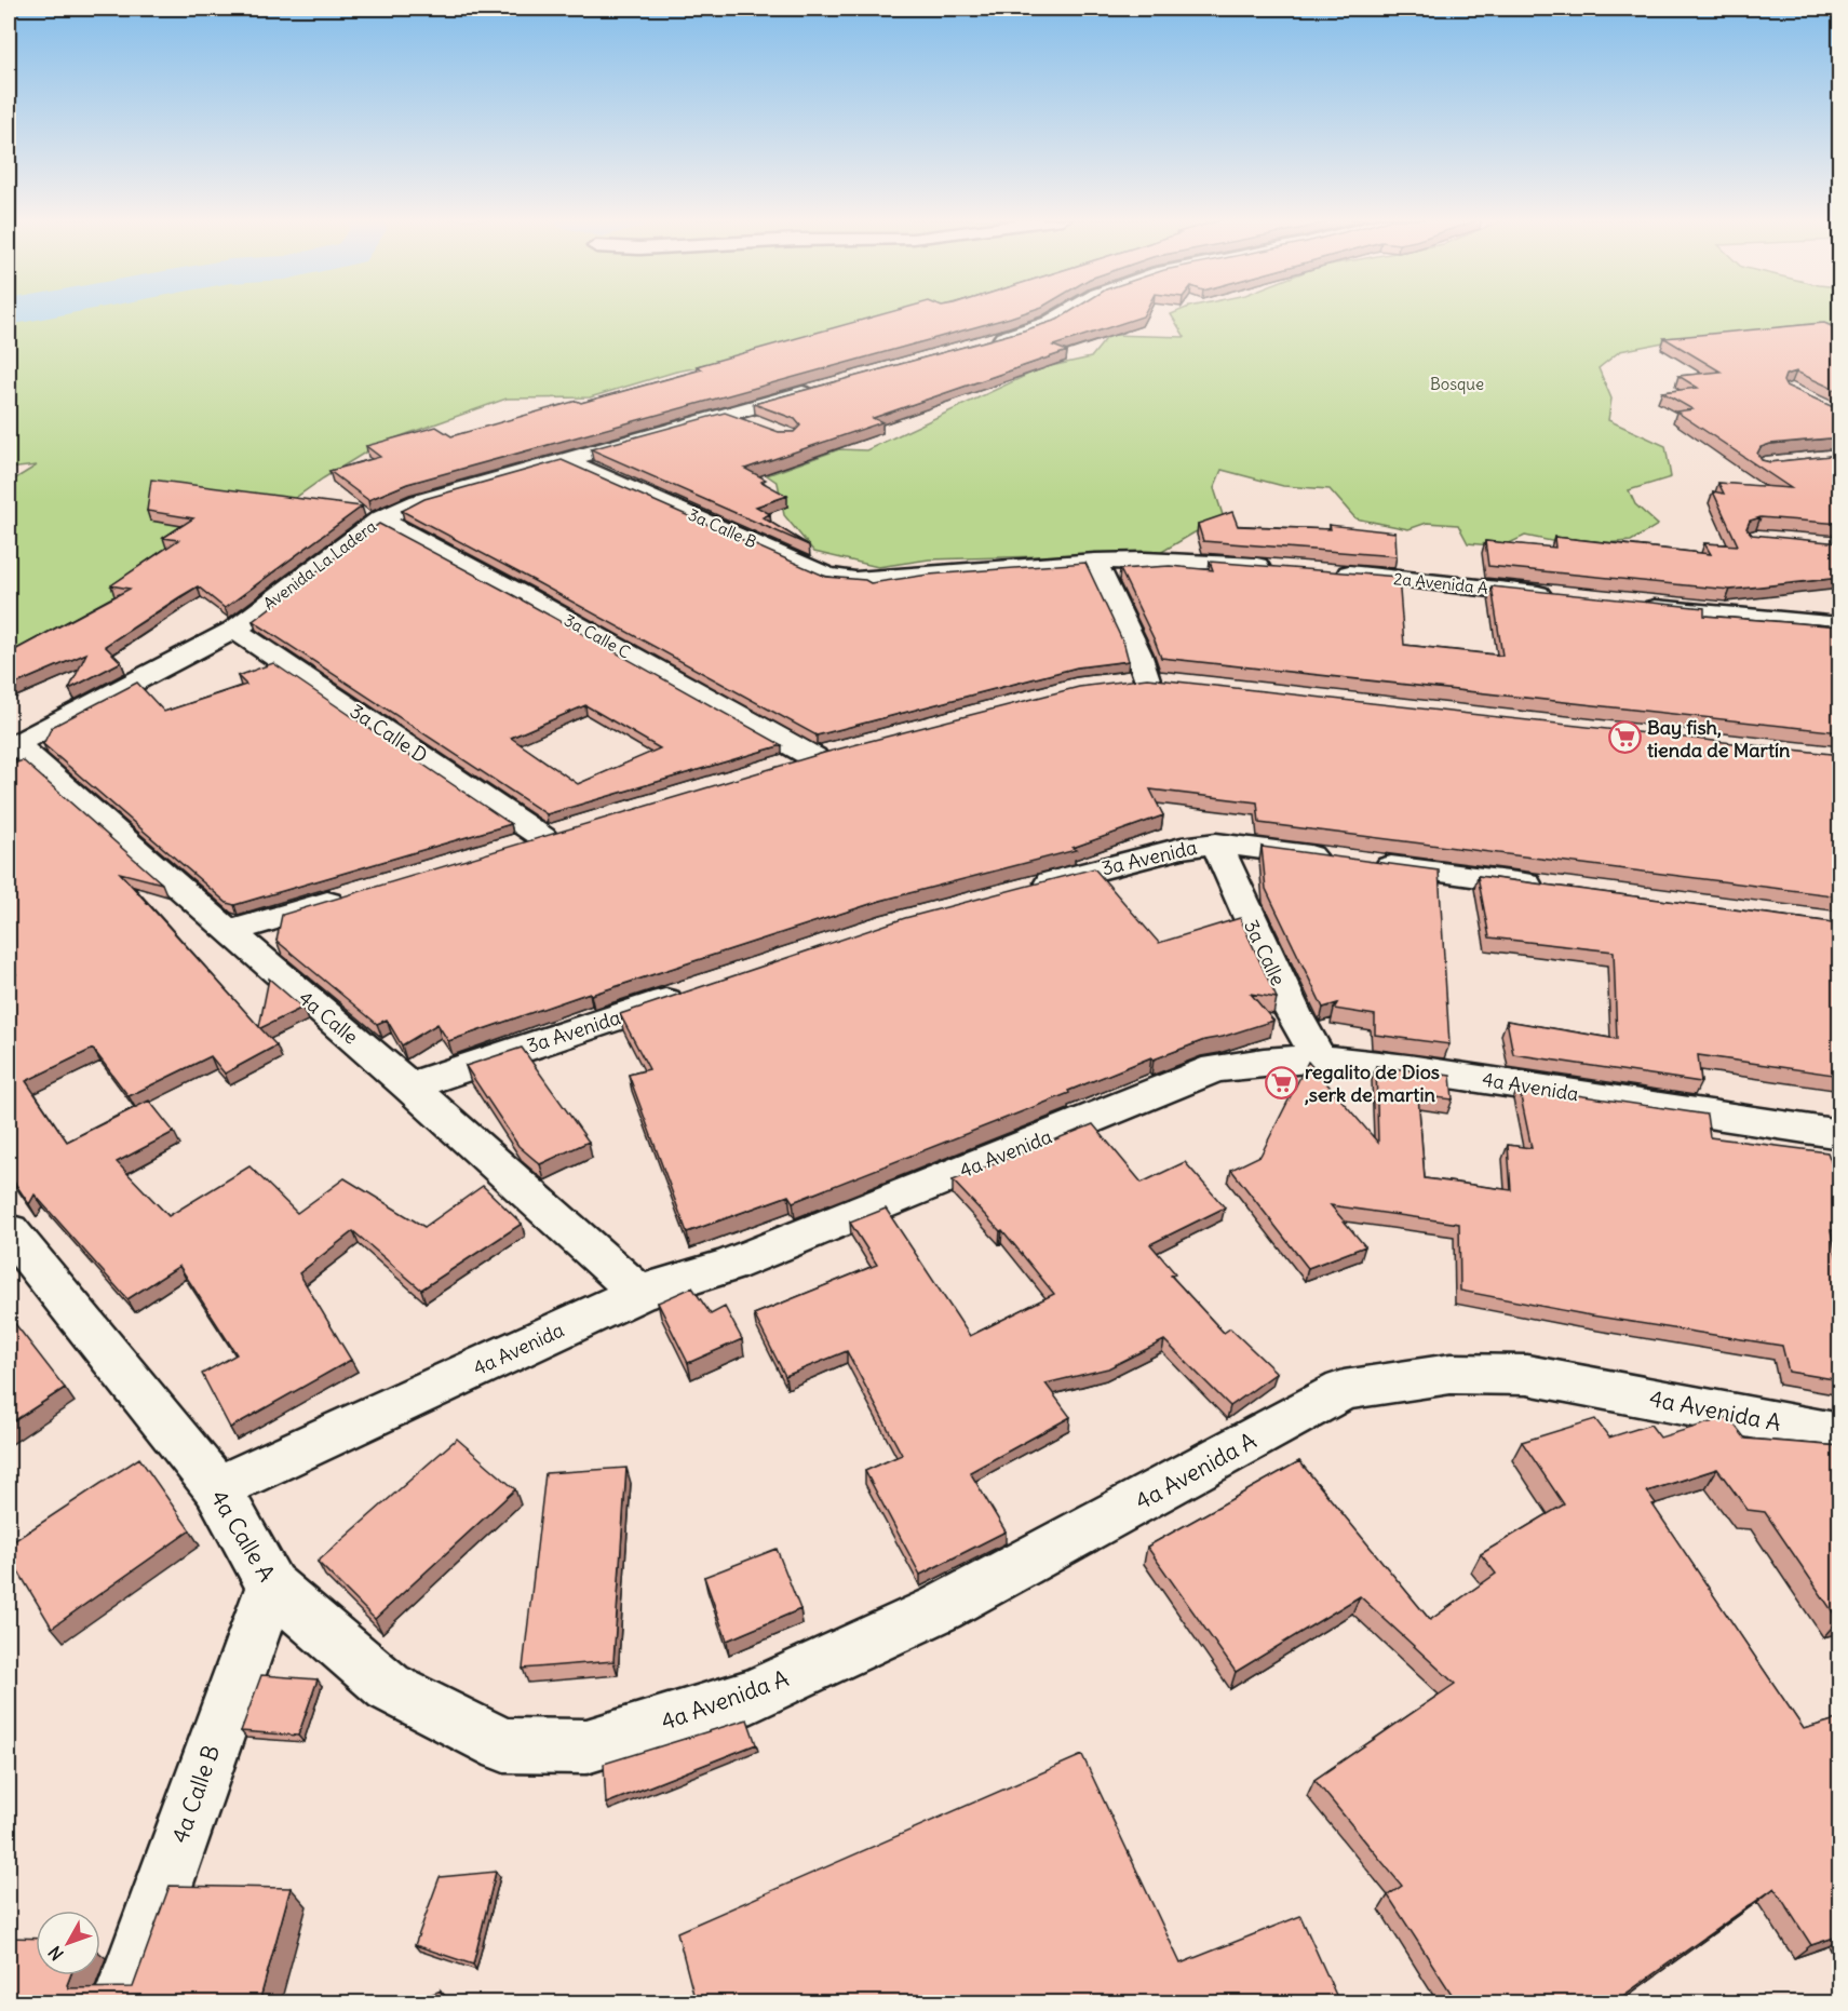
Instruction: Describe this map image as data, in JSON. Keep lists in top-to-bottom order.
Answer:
{
  "streets": {
    "street": [
      "3a Calle B",
      "Avenida La Ladera",
      "2a Avenida A",
      "3a Calle C",
      "3a Calle D",
      "3a Avenida",
      "3a Calle",
      "4a Calle",
      "4a Avenida",
      "4a Avenida A",
      "4a Calle A",
      "4a Calle B"
    ]
  },
  "crossings": [
    ["3a Calle B", "Avenida La Ladera"],
    ["Avenida La Ladera", "3a Calle C"],
    ["Avenida La Ladera", "3a Calle D"],
    ["Avenida La Ladera", "4a Calle"],
    ["3a Avenida", "3a Calle"],
    ["3a Avenida", "4a Calle"],
    ["3a Calle", "4a Avenida"],
    ["4a Calle", "4a Avenida"],
    ["4a Avenida", "4a Calle A"],
    ["4a Avenida A", "4a Calle A"],
    ["4a Calle A", "4a Calle B"]
  ],
  "parks": ["Bosque"],
  "places": {
    "supermarket": ["Bay fish, tienda de Martín", "regalito de Dios ,serk de martin"]
  },
  "north": "bottom left"
}
